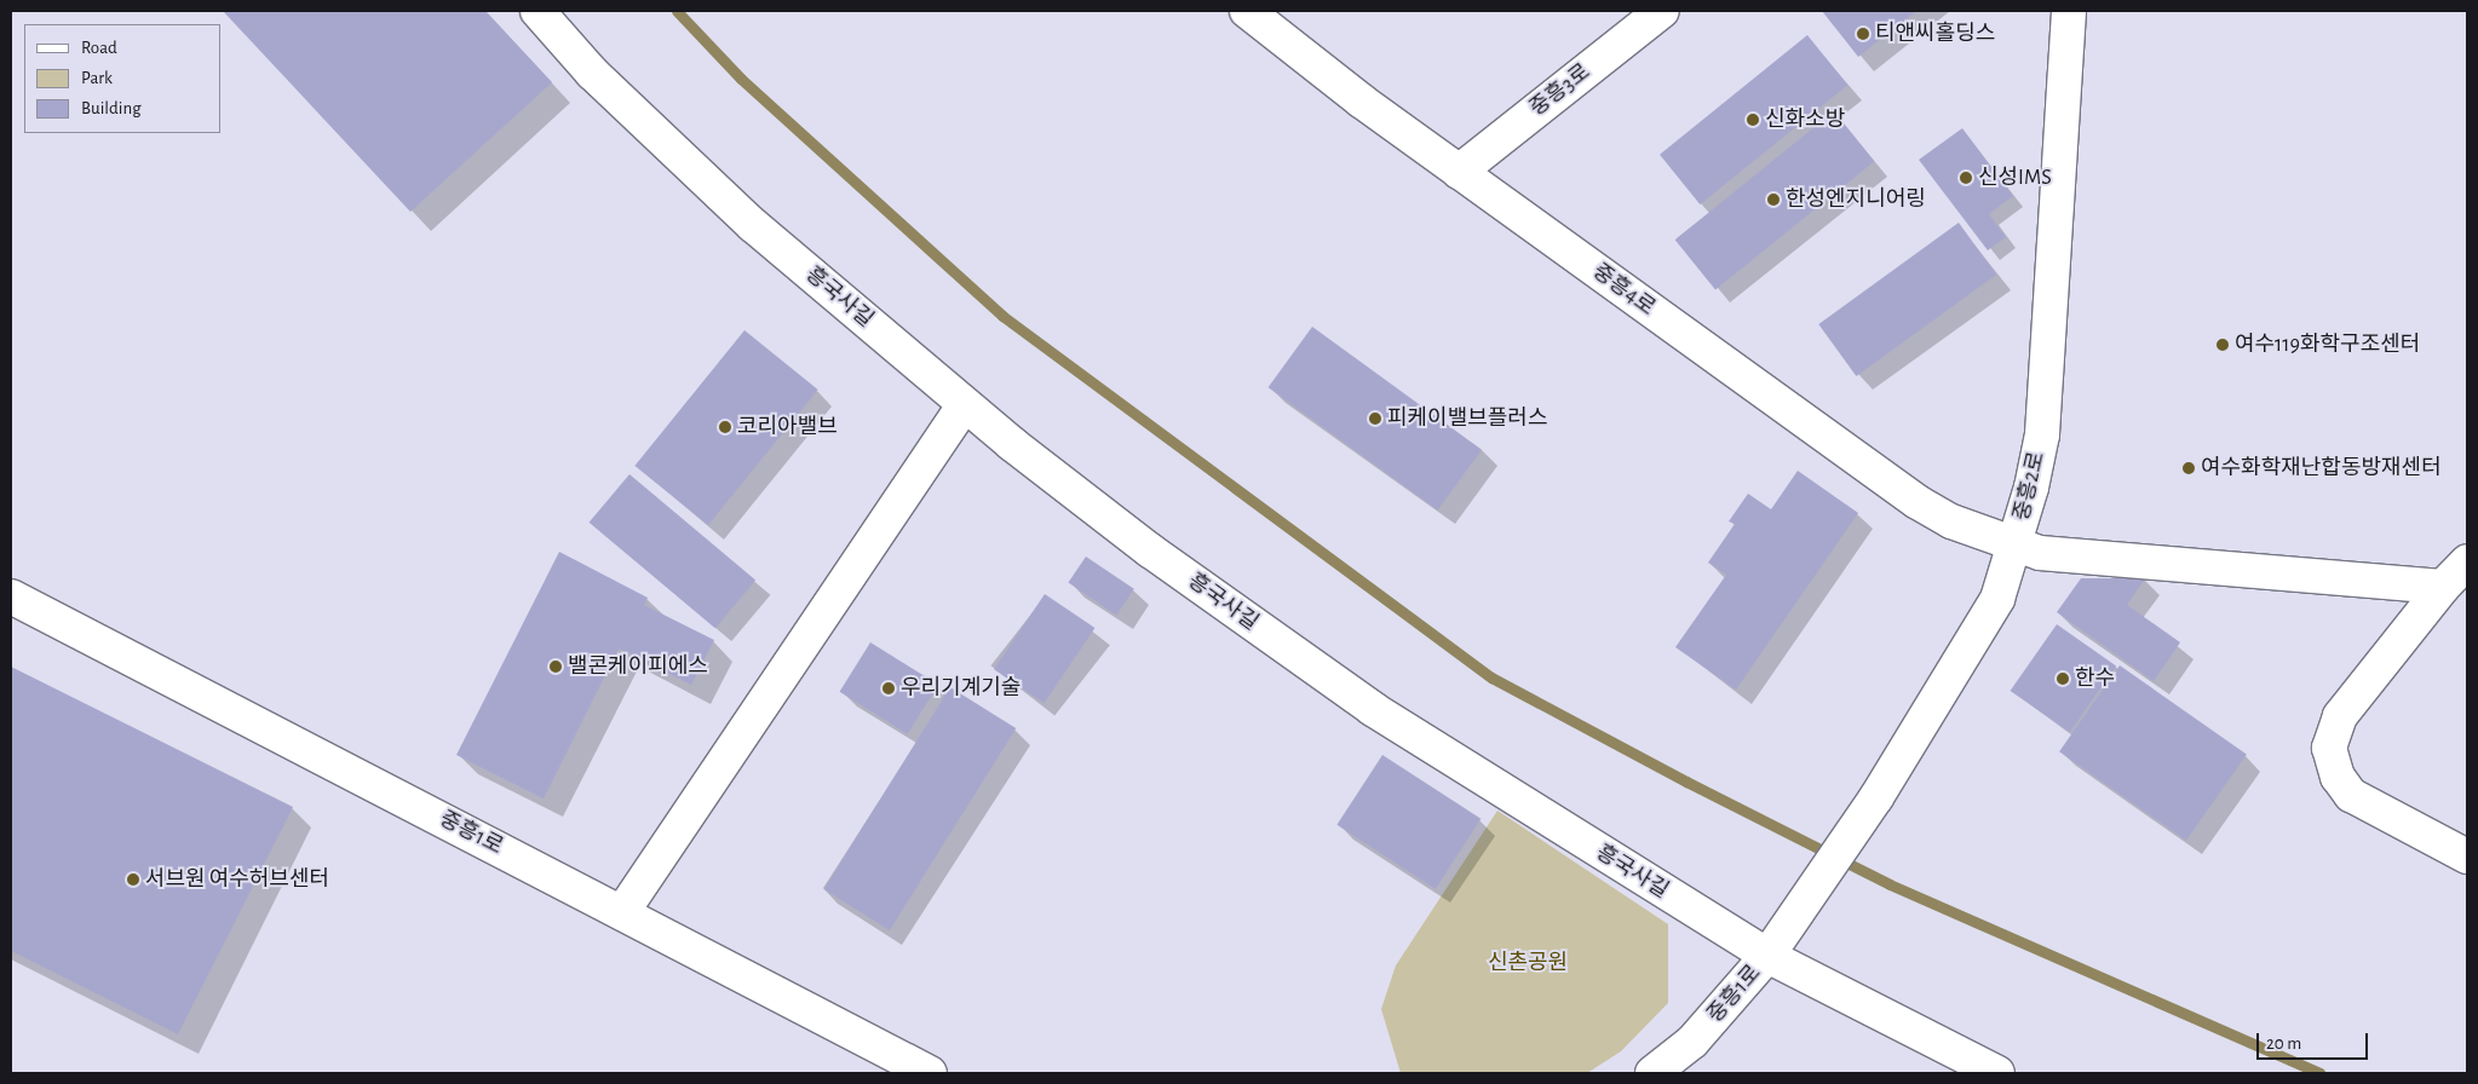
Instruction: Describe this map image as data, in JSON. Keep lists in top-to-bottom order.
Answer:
{
  "streets": {
    "street": [
      "중흥3로",
      "중흥4로",
      "흥국사길",
      "중흥2로",
      "중흥1로"
    ]
  },
  "crossings": [
    ["중흥3로", "중흥4로"],
    ["중흥4로", "중흥2로"],
    ["흥국사길", "중흥1로"],
    ["중흥2로", "중흥1로"]
  ],
  "parks": ["신촌공원"],
  "places": [
    "티앤씨홀딩스",
    "신화소방",
    "신성IMS",
    "한성엔지니어링",
    "여수119화학구조센터",
    "피케이밸브플러스",
    "코리아밸브",
    "여수화학재난합동방재센터",
    "밸콘케이피에스",
    "한수",
    "우리기계기술",
    "서브원 여수허브센터"
  ],
  "legend": ["Road", "Park", "Building"],
  "scale_bar": "20 m"
}
